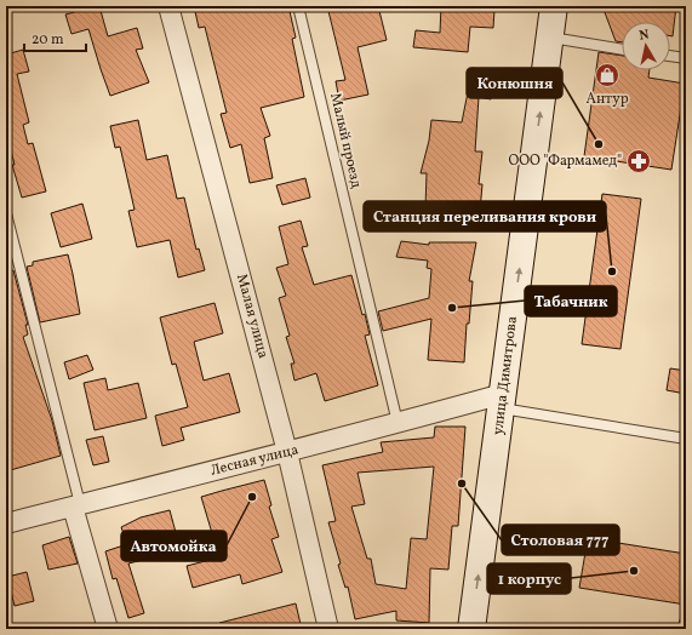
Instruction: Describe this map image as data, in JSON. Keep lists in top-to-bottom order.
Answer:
{
  "streets": {
    "street": ["Малая улица", "улица Димитрова", "Лесная улица"],
    "lane": ["Малый проезд"]
  },
  "crossings": [
    ["Малый проезд", "Лесная улица"],
    ["Малая улица", "Лесная улица"],
    ["улица Димитрова", "Лесная улица"]
  ],
  "one_way": ["улица Димитрова"],
  "places": {
    "shop": ["Антур"],
    "other": [
      "Конюшня",
      "Станция переливания крови",
      "Табачник",
      "Столовая 777",
      "Автомойка",
      "1 корпус"
    ],
    "pharmacy": ["ООО \"Фармамед\""]
  },
  "scale_bar": "20 m",
  "north": "top"
}
